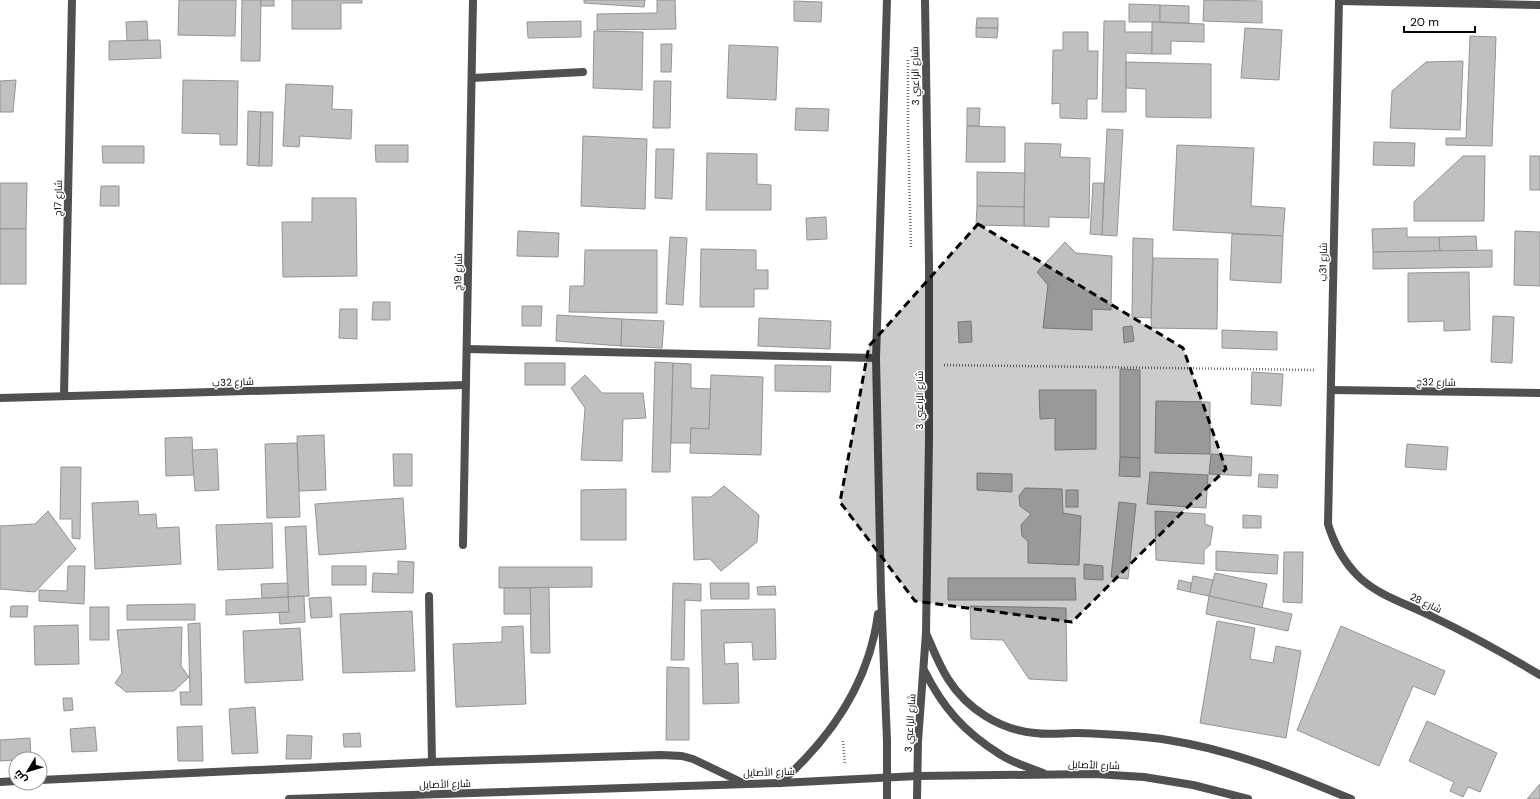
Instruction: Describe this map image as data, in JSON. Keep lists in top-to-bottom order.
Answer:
{
  "streets": {
    "street": [
      "شارع الراعبي 3",
      "شارع 17ج",
      "شارع 31ب",
      "شارع 19ج",
      "شارع 32ب",
      "شارع 32ج",
      "شارع 28",
      "شارع الأصايل"
    ]
  },
  "crossings": [
    ["شارع الراعبي 3", "شارع الأصايل"],
    ["شارع 17ج", "شارع 32ب"],
    ["شارع 31ب", "شارع 32ج"],
    ["شارع 31ب", "شارع 28"],
    ["شارع 19ج", "شارع 32ب"]
  ],
  "scale_bar": "20 m",
  "north": "bottom left"
}
